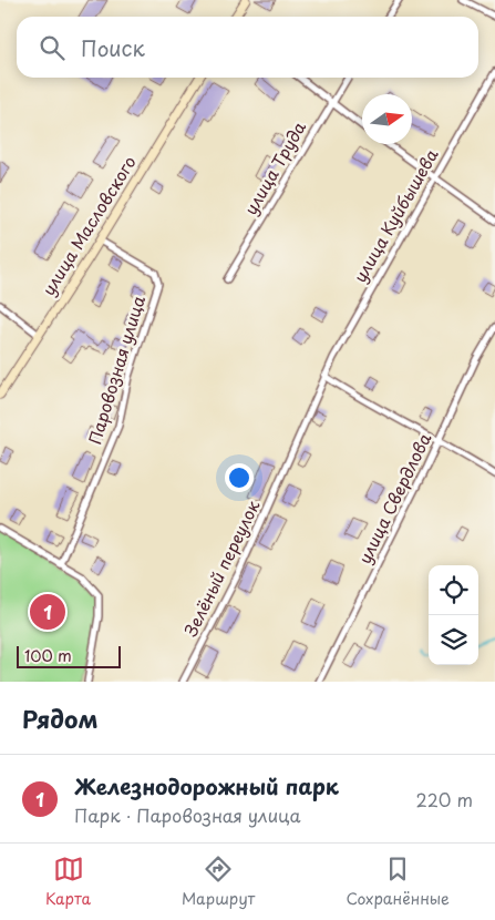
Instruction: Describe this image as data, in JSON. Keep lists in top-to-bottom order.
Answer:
{
  "streets": {
    "street": [
      "улица Труда",
      "улица Куйбышева",
      "улица Масловского",
      "Паровозная улица",
      "улица Свердлова",
      "Зелёный переулок"
    ]
  },
  "crossings": [
    ["улица Куйбышева", "Зелёный переулок"],
    ["улица Масловского", "Паровозная улица"]
  ],
  "scale_bar": "100 m",
  "north": "right",
  "page": {
    "search": "Поиск",
    "pins": "1",
    "scale": "100 m",
    "heading": "Рядом",
    "list": [
      {
        "mark": "1",
        "name": "Железнодорожный парк",
        "note": "Парк · Паровозная улица",
        "value": "220 m"
      }
    ],
    "nav": ["Карта", "Маршрут", "Сохранённые"]
  }
}
